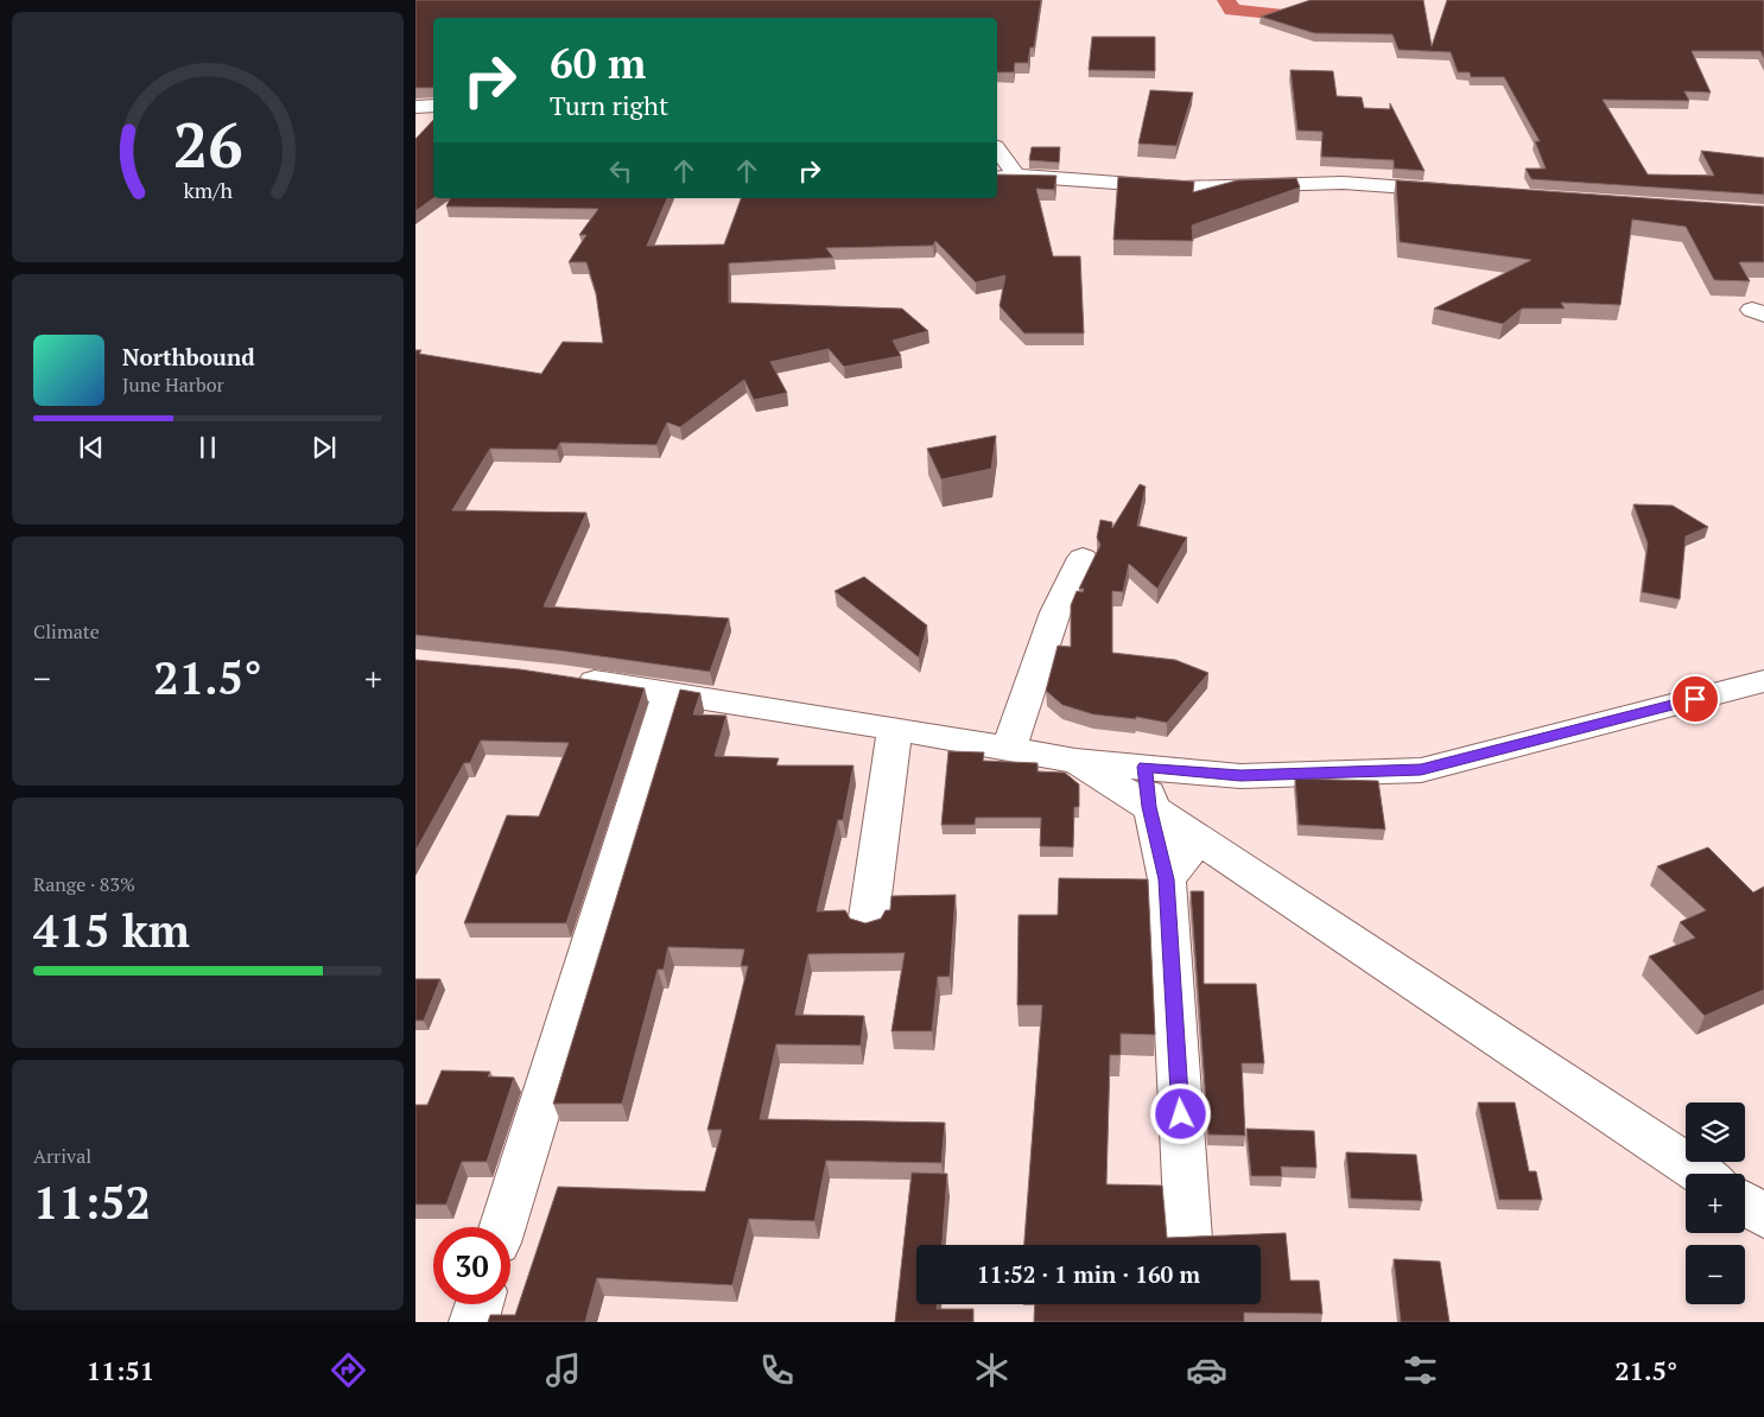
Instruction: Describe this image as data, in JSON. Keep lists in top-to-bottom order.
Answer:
{
  "page": {
    "turn": ["60 m", "Turn right"],
    "song": ["Northbound", "June Harbor"],
    "tile": [
      "Climate",
      ["Range · 83%", "415 km"],
      ["Arrival", "11:52"]
    ],
    "heat": ["−", "21.5°", "+"],
    "map_buttons": ["+", "−"],
    "limit": "30",
    "trip": "11:52 · 1 min · 160 m",
    "tabs": ["11:51", "21.5°"],
    "gauge": ["26", "km/h"]
  }
}
